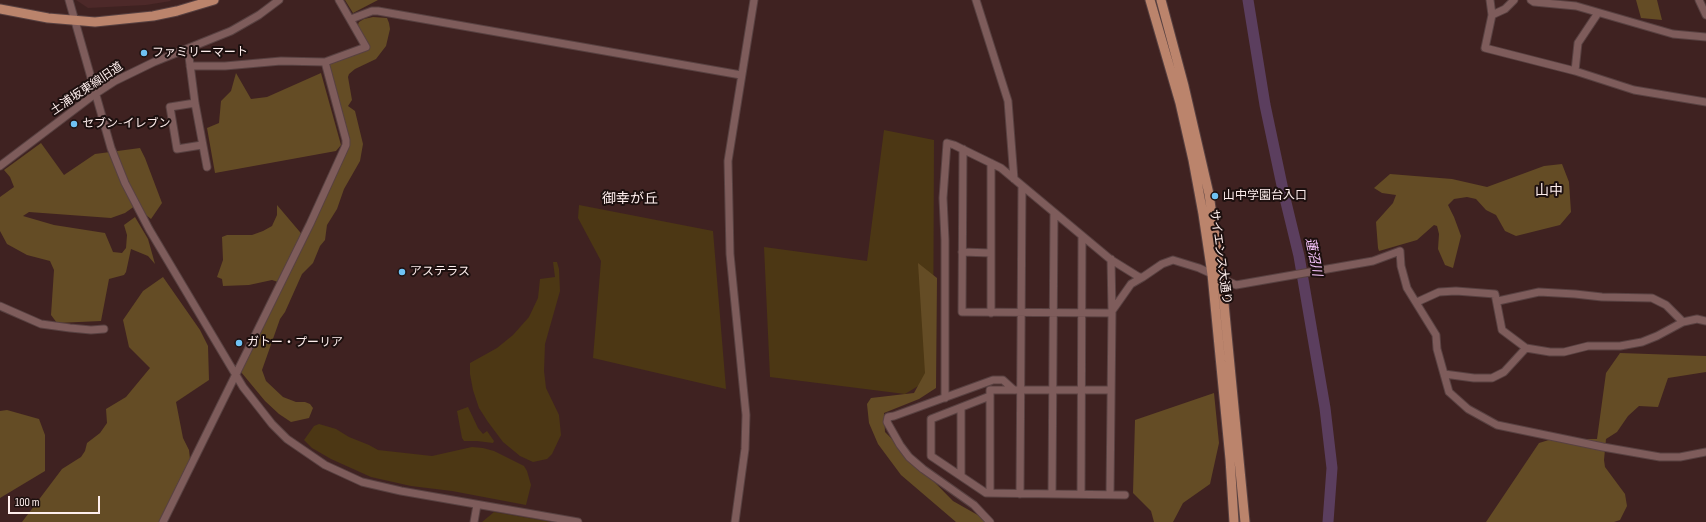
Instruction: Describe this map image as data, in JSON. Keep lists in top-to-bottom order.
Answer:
{
  "streets": {
    "main road": ["サイエンス大通り"],
    "street": ["土浦坂東線旧道"]
  },
  "districts": ["山中", "御幸が丘"],
  "water": ["蓮沼川"],
  "places": [
    "ファミリーマート",
    "セブン-イレブン",
    "山中学園台入口",
    "アステラス",
    "ガトー・プーリア"
  ],
  "scale_bar": "100 m"
}
